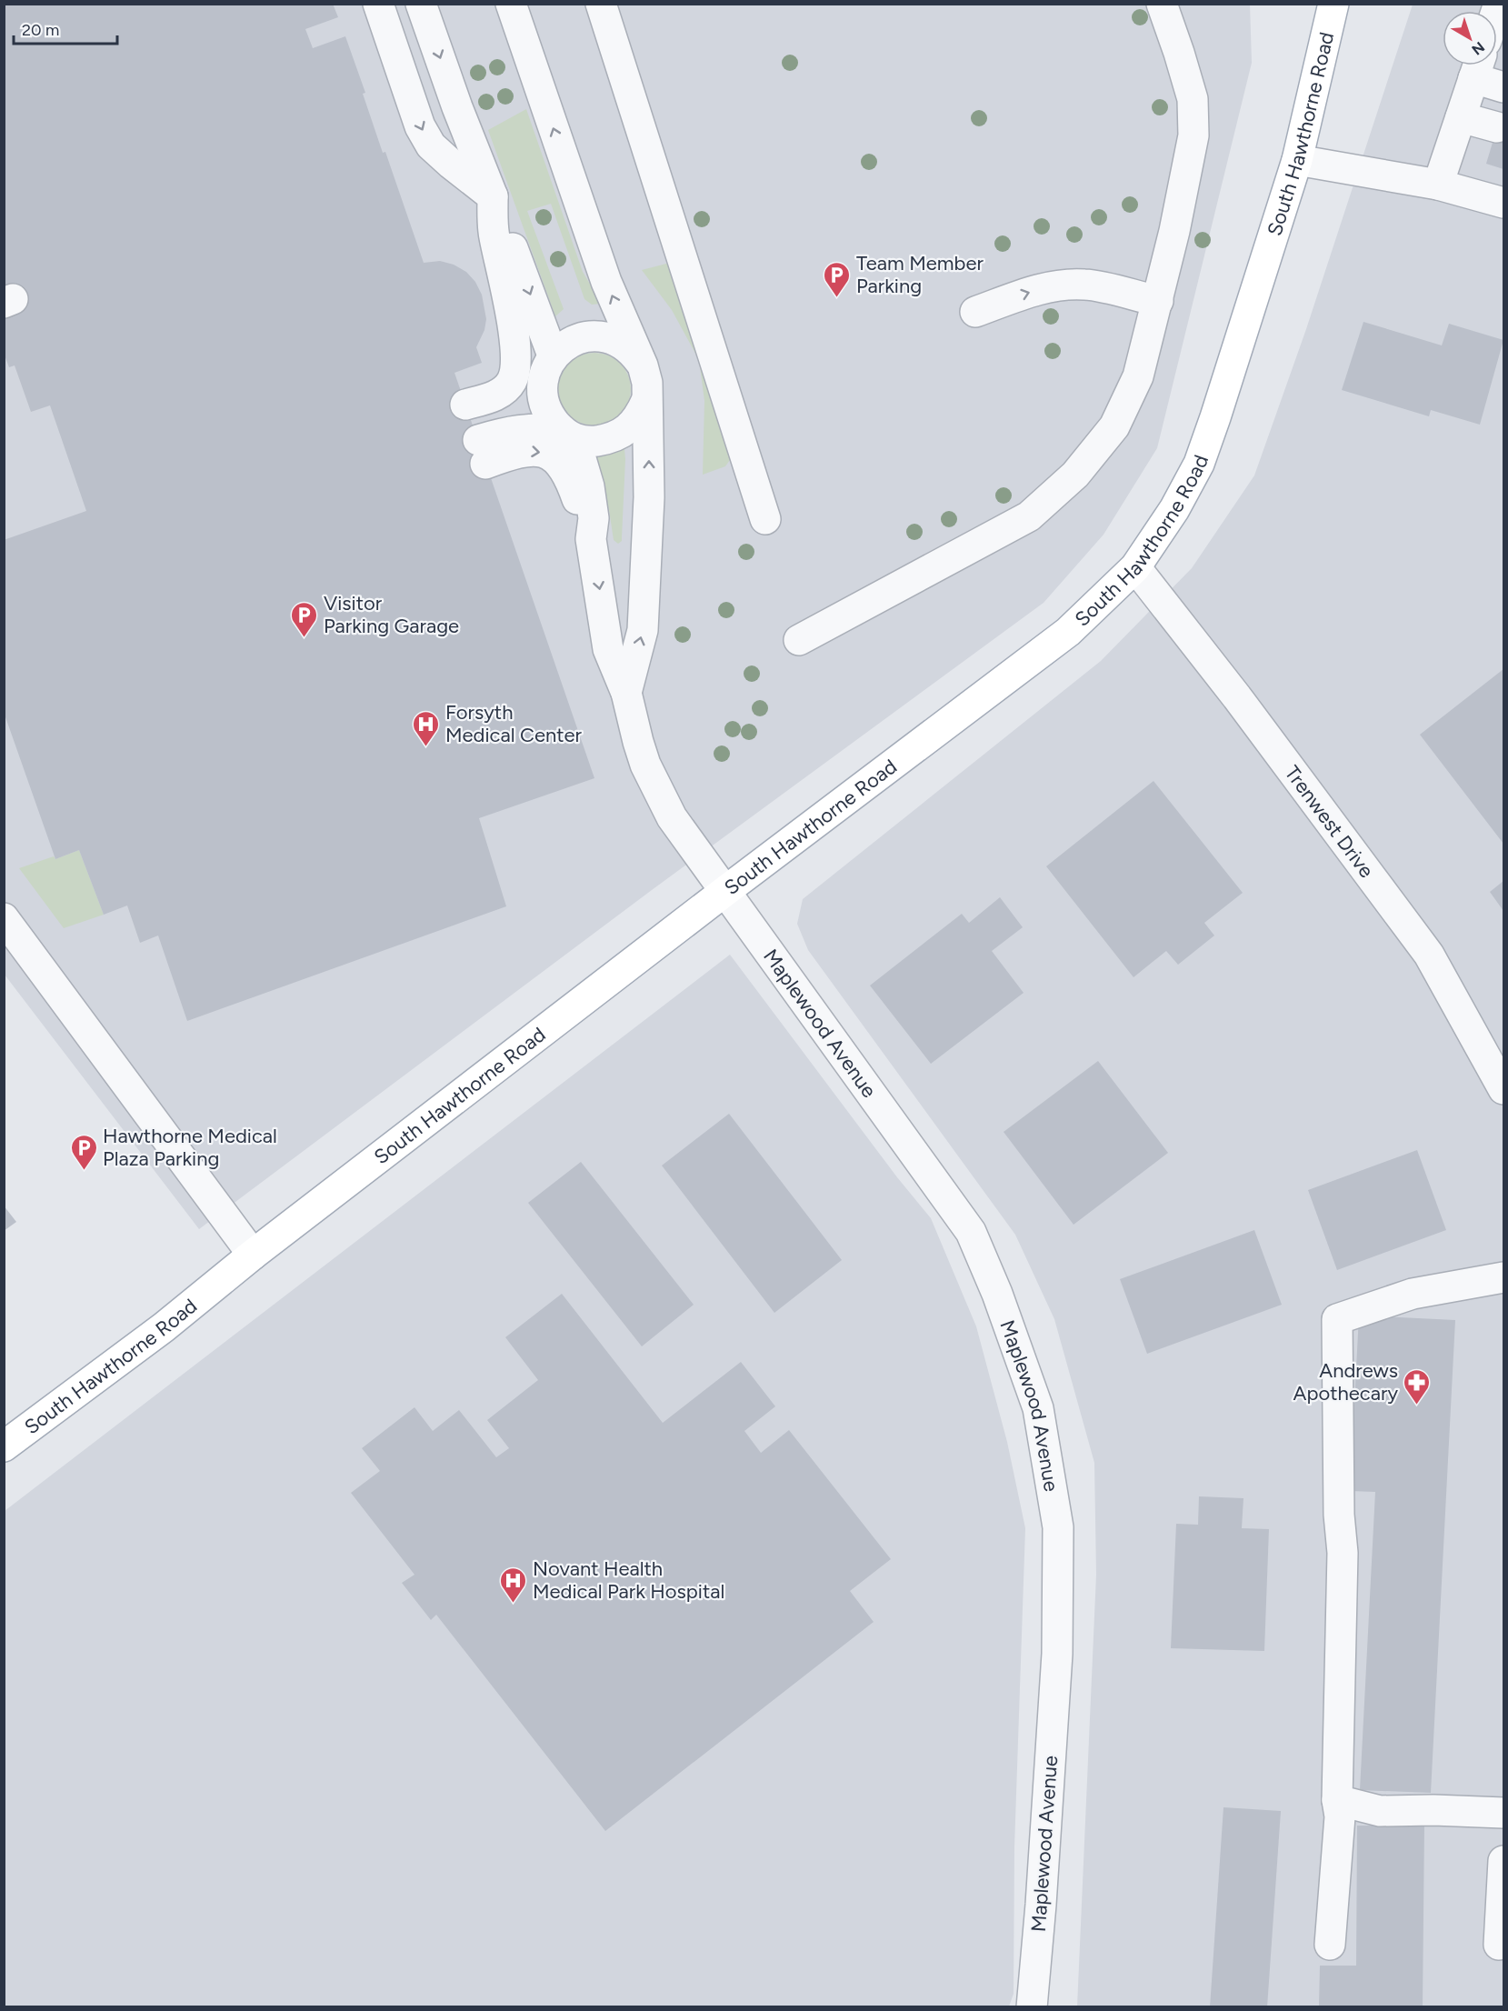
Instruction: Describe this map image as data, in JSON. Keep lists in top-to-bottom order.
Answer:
{
  "streets": {
    "main road": ["South Hawthorne Road"],
    "street": ["Trenwest Drive", "Maplewood Avenue"]
  },
  "crossings": [
    ["South Hawthorne Road", "Trenwest Drive"],
    ["South Hawthorne Road", "Maplewood Avenue"]
  ],
  "places": {
    "parking": ["Team Member Parking", "Visitor Parking Garage", "Hawthorne Medical Plaza Parking"],
    "hospital": ["Forsyth Medical Center", "Novant Health Medical Park Hospital"],
    "pharmacy": ["Andrews Apothecary"]
  },
  "scale_bar": "20 m",
  "north": "bottom right"
}
